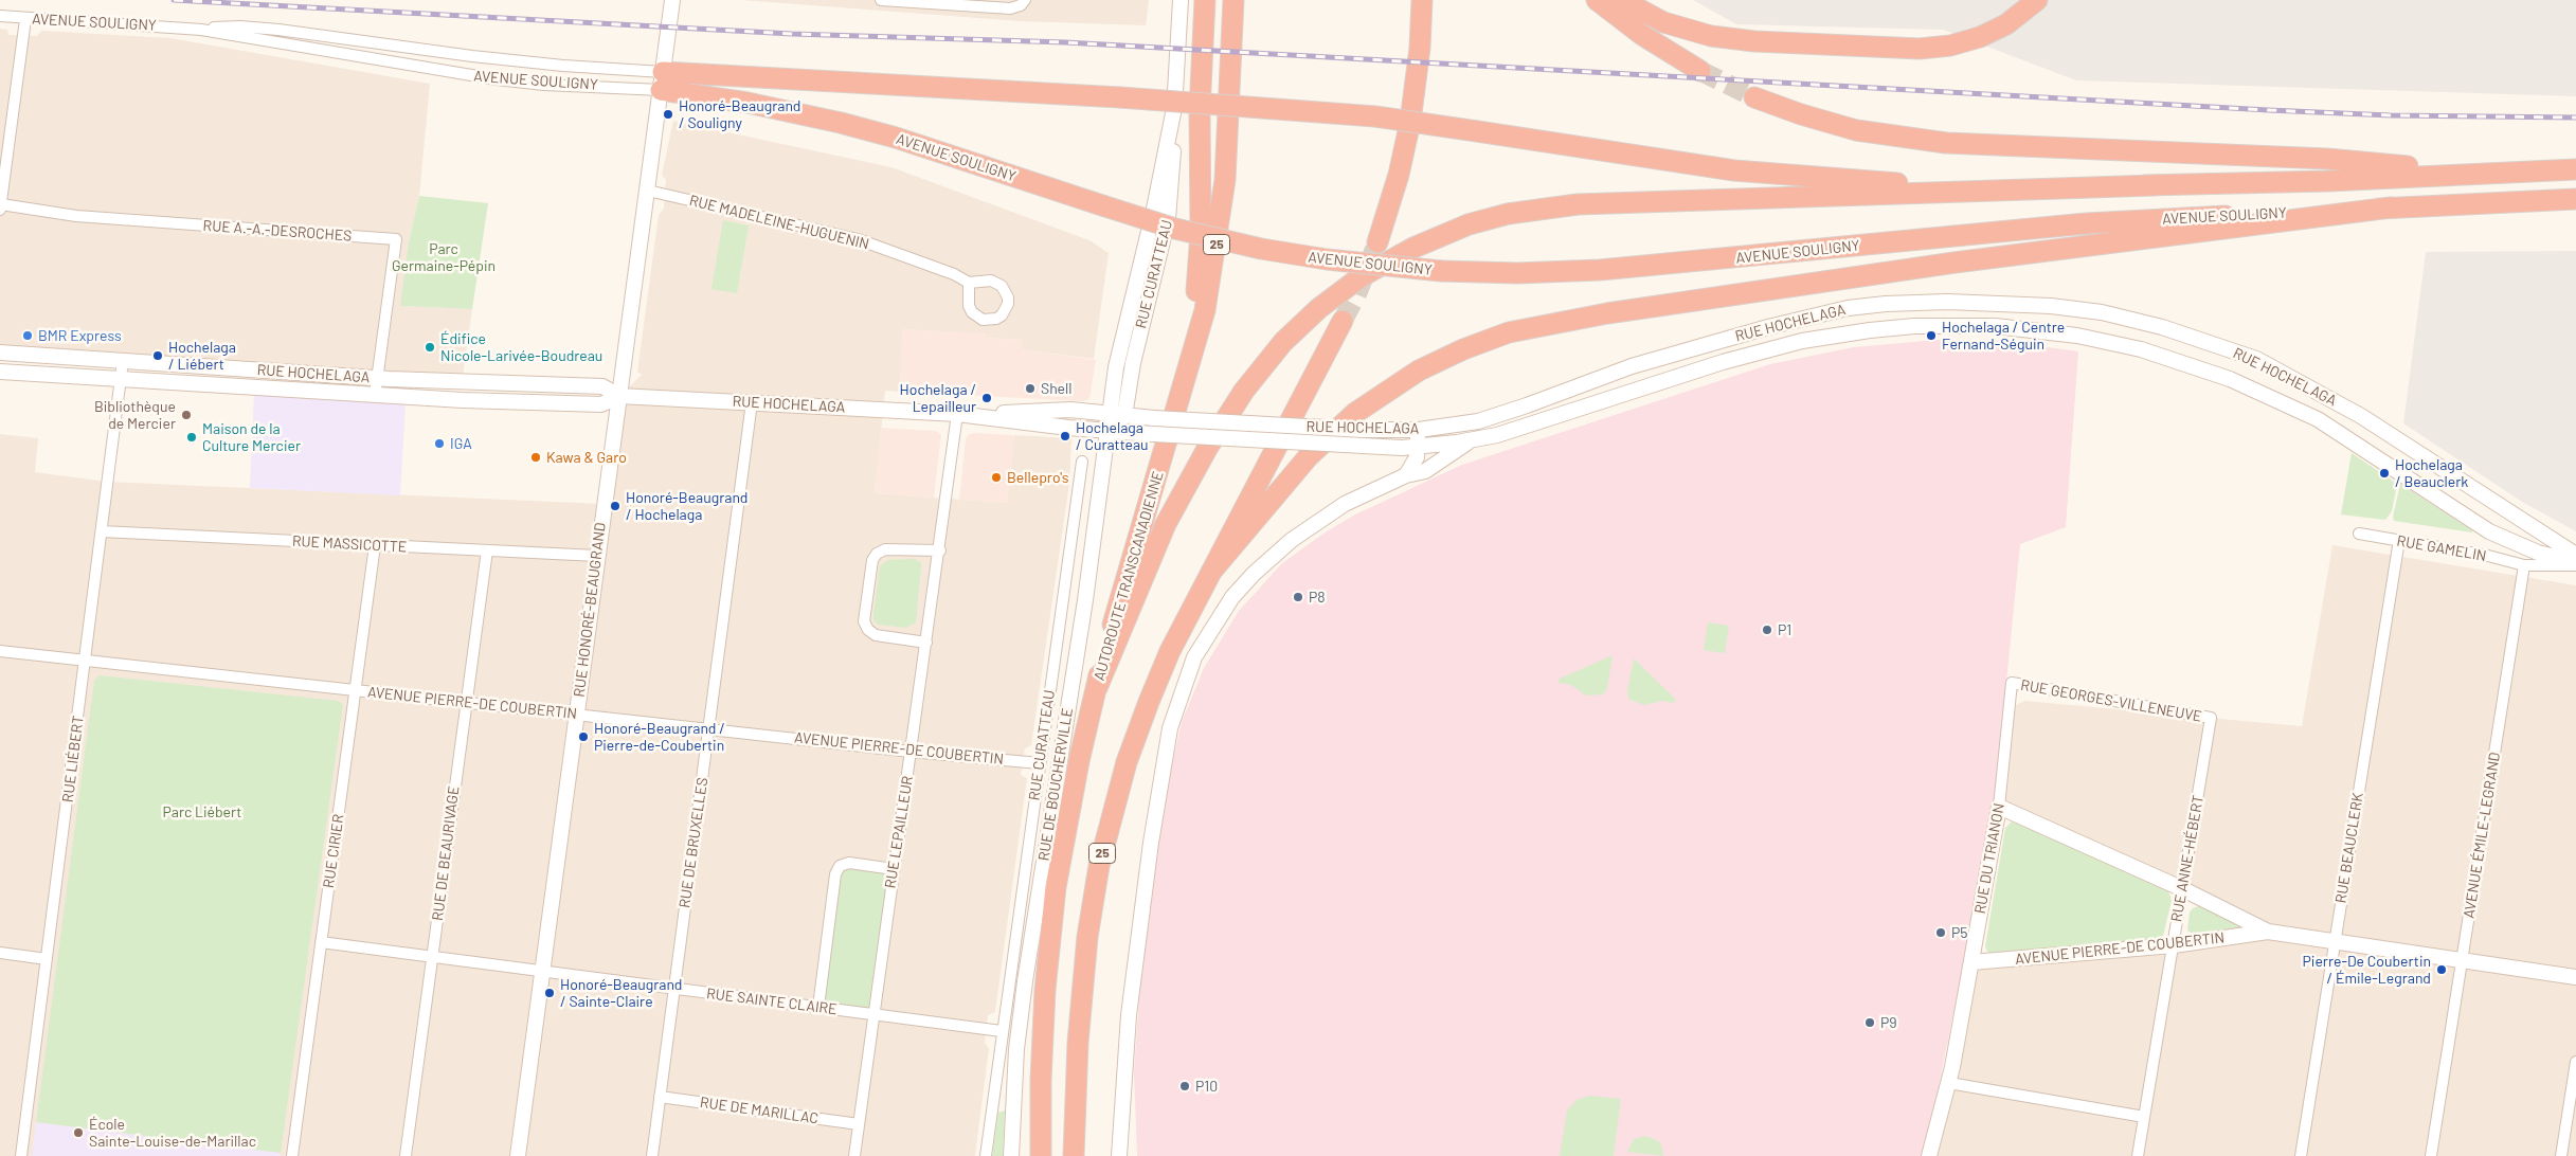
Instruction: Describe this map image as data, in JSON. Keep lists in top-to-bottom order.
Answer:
{
  "streets": {
    "highway": ["AVENUE SOULIGNY", "25", "AUTOROUTE TRANSCANADIENNE"],
    "main road": [
      "RUE CURATTEAU",
      "RUE HOCHELAGA",
      "RUE HONORÉ-BEAUGRAND",
      "AVENUE PIERRE-DE COUBERTIN",
      "RUE DE BOUCHERVILLE",
      "RUE DU TRIANON"
    ],
    "street": [
      "RUE MADELEINE-HUGUENIN",
      "RUE A.-A.-DESROCHES",
      "RUE MASSICOTTE",
      "RUE GAMELIN",
      "RUE GEORGES-VILLENEUVE",
      "RUE LIÉBERT",
      "RUE LEPAILLEUR",
      "AVENUE ÉMILE-LEGRAND",
      "RUE DE BRUXELLES",
      "RUE BEAUCLERK",
      "RUE CIRIER",
      "RUE DE BEAURIVAGE",
      "RUE ANNE-HÉBERT",
      "RUE SAINTE CLAIRE",
      "RUE DE MARILLAC"
    ]
  },
  "crossings": [
    ["AVENUE SOULIGNY", "RUE HONORÉ-BEAUGRAND"],
    ["RUE MADELEINE-HUGUENIN", "RUE HONORÉ-BEAUGRAND"],
    ["RUE A.-A.-DESROCHES", "RUE HOCHELAGA"],
    ["RUE CURATTEAU", "RUE HOCHELAGA"],
    ["RUE CURATTEAU", "AVENUE PIERRE-DE COUBERTIN"],
    ["RUE CURATTEAU", "RUE DE BOUCHERVILLE"],
    ["RUE CURATTEAU", "RUE SAINTE CLAIRE"],
    ["RUE HOCHELAGA", "RUE HONORÉ-BEAUGRAND"],
    ["RUE HOCHELAGA", "RUE LIÉBERT"],
    ["RUE HOCHELAGA", "RUE DE BOUCHERVILLE"],
    ["RUE HOCHELAGA", "RUE LEPAILLEUR"],
    ["RUE HOCHELAGA", "RUE DE BRUXELLES"],
    ["RUE MASSICOTTE", "RUE HONORÉ-BEAUGRAND"],
    ["RUE MASSICOTTE", "RUE LIÉBERT"],
    ["RUE MASSICOTTE", "RUE CIRIER"],
    ["RUE MASSICOTTE", "RUE DE BEAURIVAGE"],
    ["RUE GAMELIN", "AVENUE ÉMILE-LEGRAND"],
    ["RUE GAMELIN", "RUE BEAUCLERK"],
    ["RUE HONORÉ-BEAUGRAND", "AVENUE PIERRE-DE COUBERTIN"],
    ["RUE HONORÉ-BEAUGRAND", "RUE SAINTE CLAIRE"],
    ["RUE GEORGES-VILLENEUVE", "RUE DU TRIANON"],
    ["RUE GEORGES-VILLENEUVE", "RUE ANNE-HÉBERT"],
    ["AVENUE PIERRE-DE COUBERTIN", "RUE LIÉBERT"],
    ["AVENUE PIERRE-DE COUBERTIN", "RUE LEPAILLEUR"],
    ["AVENUE PIERRE-DE COUBERTIN", "AVENUE ÉMILE-LEGRAND"],
    ["AVENUE PIERRE-DE COUBERTIN", "RUE DE BRUXELLES"],
    ["AVENUE PIERRE-DE COUBERTIN", "RUE BEAUCLERK"],
    ["AVENUE PIERRE-DE COUBERTIN", "RUE CIRIER"],
    ["AVENUE PIERRE-DE COUBERTIN", "RUE DE BEAURIVAGE"],
    ["AVENUE PIERRE-DE COUBERTIN", "RUE DU TRIANON"],
    ["AVENUE PIERRE-DE COUBERTIN", "RUE ANNE-HÉBERT"],
    ["RUE LEPAILLEUR", "RUE SAINTE CLAIRE"],
    ["RUE LEPAILLEUR", "RUE DE MARILLAC"],
    ["RUE DE BRUXELLES", "RUE SAINTE CLAIRE"],
    ["RUE DE BRUXELLES", "RUE DE MARILLAC"],
    ["RUE CIRIER", "RUE SAINTE CLAIRE"],
    ["RUE DE BEAURIVAGE", "RUE SAINTE CLAIRE"]
  ],
  "parks": ["Parc Germaine-Pépin", "Parc Liébert"],
  "places": [
    "Honoré-Beaugrand / Souligny",
    "BMR Express",
    "Hochelaga / Centre Fernand-Séguin",
    "Édifice Nicole-Larivée-Boudreau",
    "Hochelaga / Liébert",
    "Shell",
    "Hochelaga / Lepailleur",
    "Bibliothèque de Mercier",
    "Hochelaga / Curatteau",
    "Maison de la Culture Mercier",
    "IGA",
    "Kawa & Garo",
    "Hochelaga / Beauclerk",
    "Bellepro's",
    "Honoré-Beaugrand / Hochelaga",
    "P8",
    "P1",
    "Honoré-Beaugrand / Pierre-de-Coubertin",
    "P5",
    "Pierre-De Coubertin / Émile-Legrand",
    "Honoré-Beaugrand / Sainte-Claire",
    "P9",
    "P10",
    "École Sainte-Louise-de-Marillac"
  ]
}
